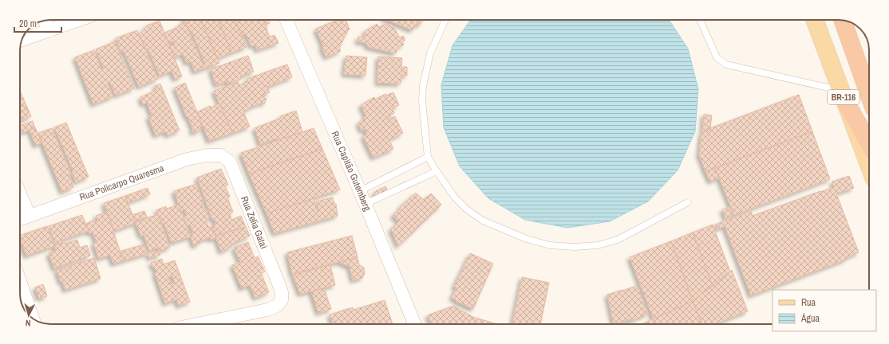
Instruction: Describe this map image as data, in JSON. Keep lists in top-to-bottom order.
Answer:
{
  "streets": {
    "highway": ["BR-116"],
    "street": ["Rua Capitão Gutemberg", "Rua Policarpo Quaresma", "Rua Zelia Gatai"]
  },
  "crossings": [
    ["Rua Policarpo Quaresma", "Rua Zelia Gatai"]
  ],
  "legend": ["Rua", "Água"],
  "scale_bar": "20 m",
  "north": "bottom"
}
